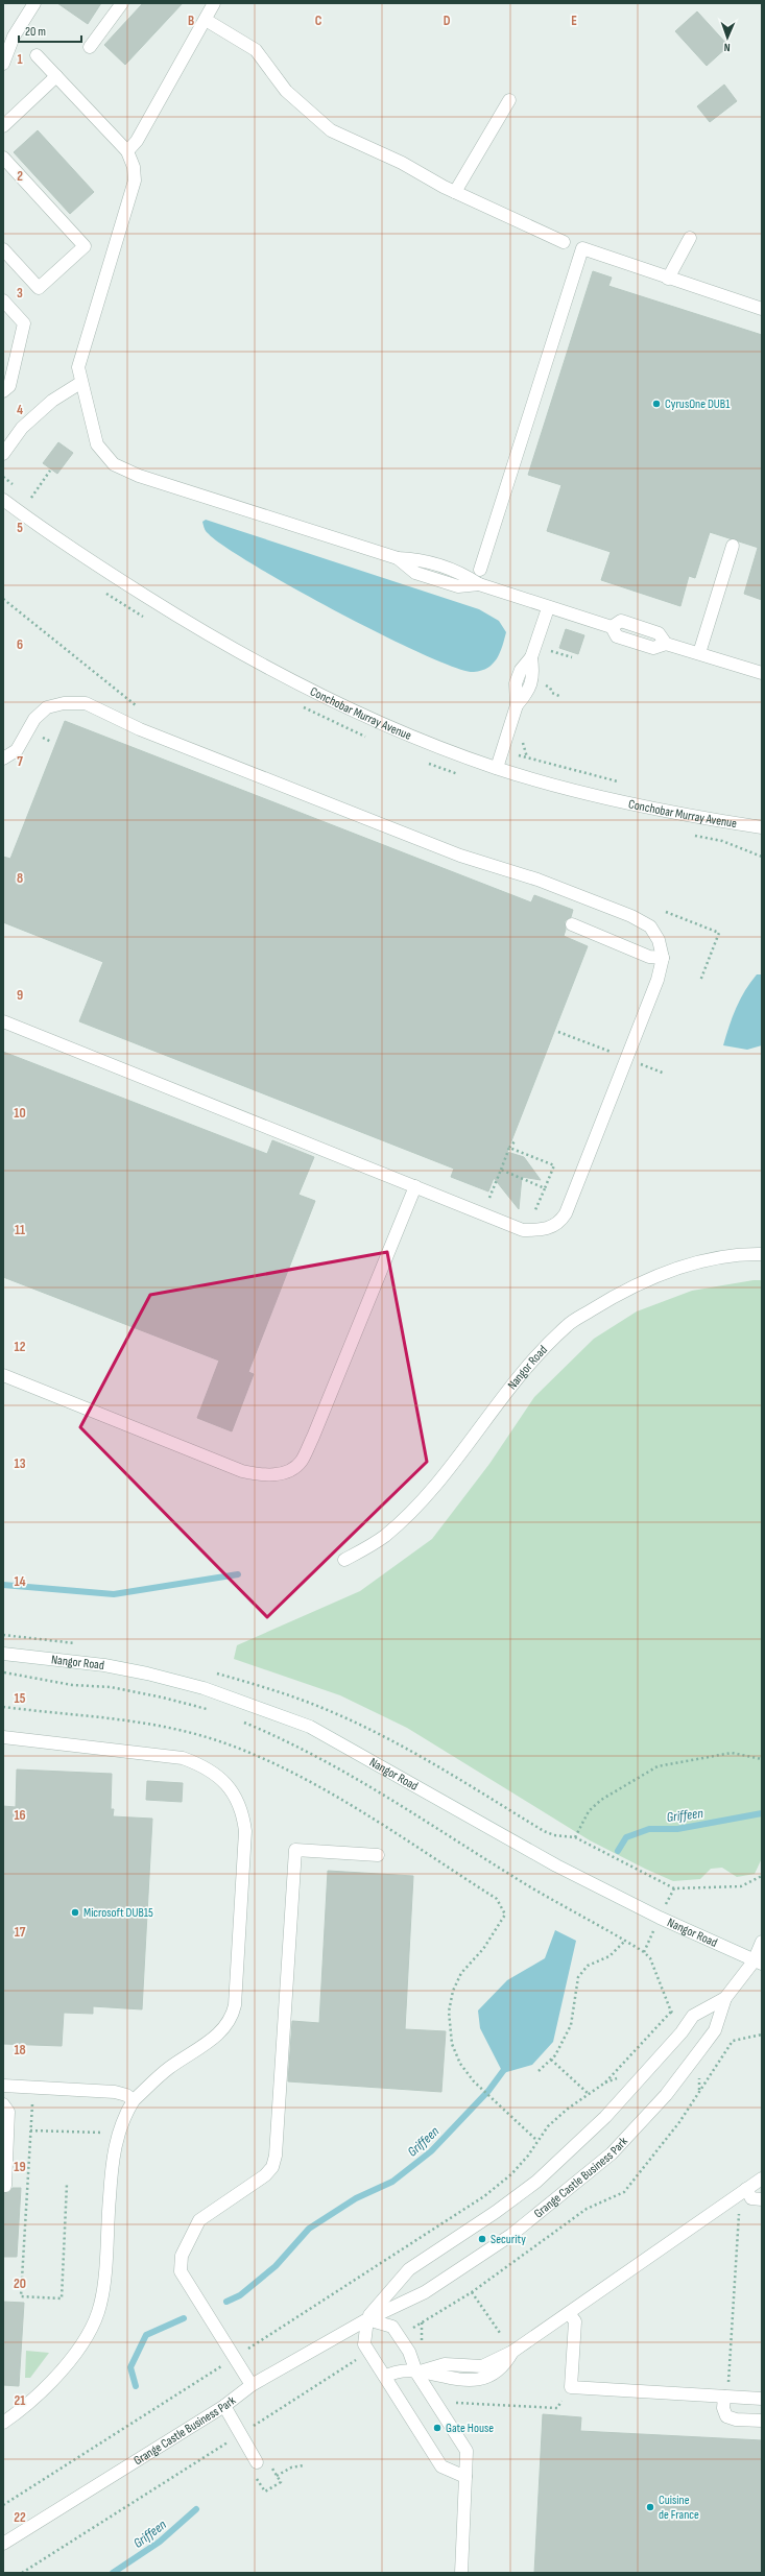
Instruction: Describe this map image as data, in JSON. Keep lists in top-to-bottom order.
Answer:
{
  "streets": {
    "street": ["Conchobar Murray Avenue", "Nangor Road", "Grange Castle Business Park"]
  },
  "crossings": [
    ["Nangor Road", "Grange Castle Business Park"]
  ],
  "water": ["Griffeen"],
  "places": [
    "CyrusOne DUB1",
    "Microsoft DUB15",
    "Security",
    "Gate House",
    "Cuisine de France"
  ],
  "scale_bar": "20 m",
  "north": "bottom",
  "grid": {
    "columns": [
      "B",
      "C",
      "D",
      "E"
    ],
    "rows": [
      "1",
      "2",
      "3",
      "4",
      "5",
      "6",
      "7",
      "8",
      "9",
      "10",
      "11",
      "12",
      "13",
      "14",
      "15",
      "16",
      "17",
      "18",
      "19",
      "20",
      "21",
      "22"
    ]
  }
}
